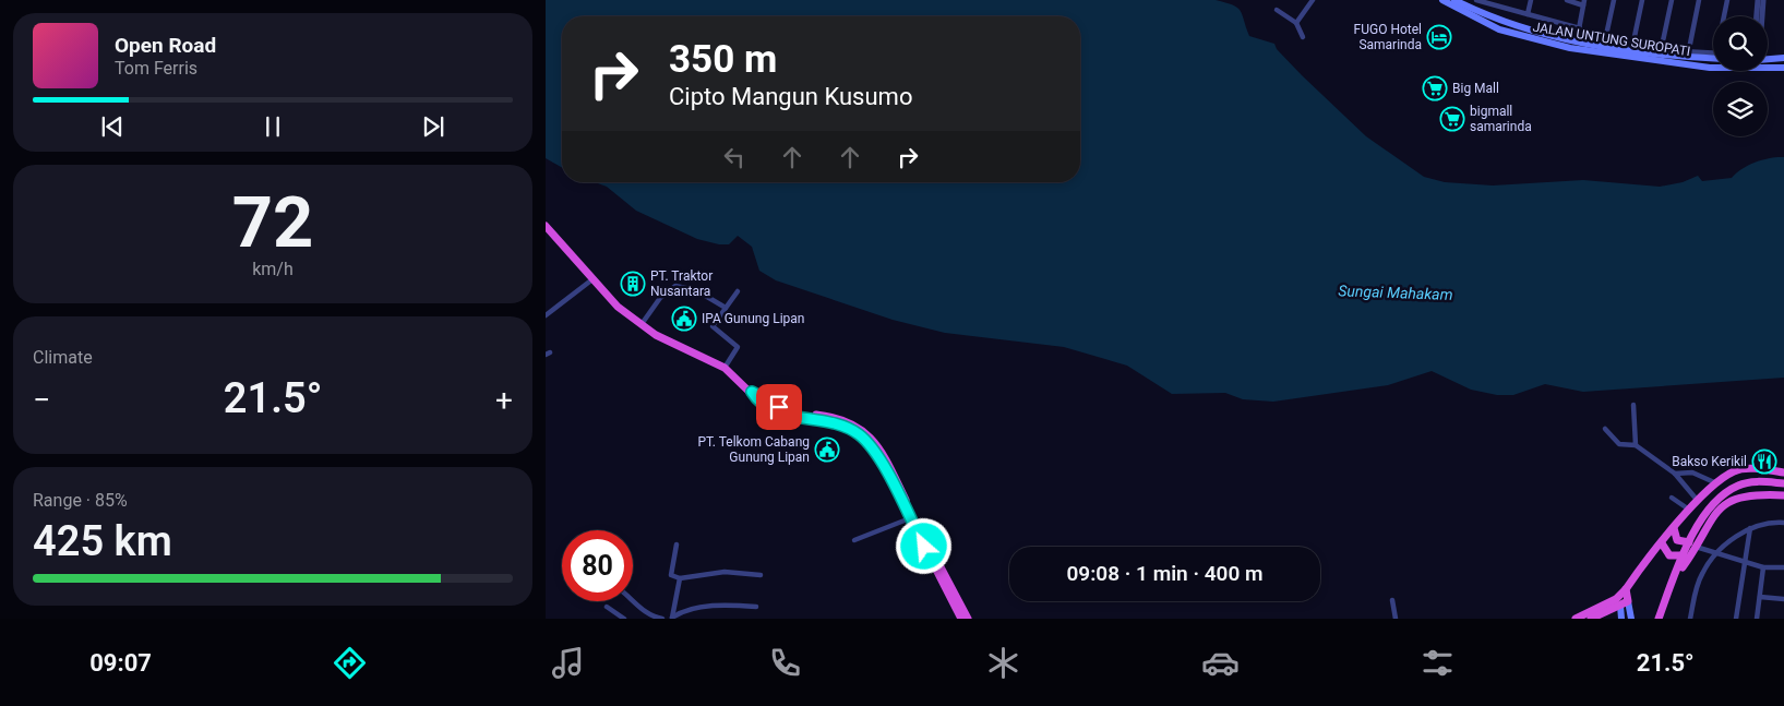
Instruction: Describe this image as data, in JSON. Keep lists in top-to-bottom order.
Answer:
{
  "streets": {
    "main road": ["JALAN UNTUNG SUROPATI"]
  },
  "water": ["Sungai Mahakam"],
  "places": {
    "hotel": ["FUGO Hotel Samarinda"],
    "supermarket": ["Big Mall", "bigmall samarinda"],
    "building": ["PT. Traktor Nusantara"],
    "public building": ["IPA Gunung Lipan", "PT. Telkom Cabang Gunung Lipan"],
    "restaurant": ["Bakso Kerikil"]
  },
  "page": {
    "turn": ["350 m", "Cipto Mangun Kusumo"],
    "song": ["Open Road", "Tom Ferris"],
    "tile": [
      ["72", "km/h"],
      "Climate",
      ["Range · 85%", "425 km"]
    ],
    "heat": ["−", "21.5°", "+"],
    "limit": "80",
    "trip": "09:08 · 1 min · 400 m",
    "tabs": ["09:07", "21.5°"]
  }
}
